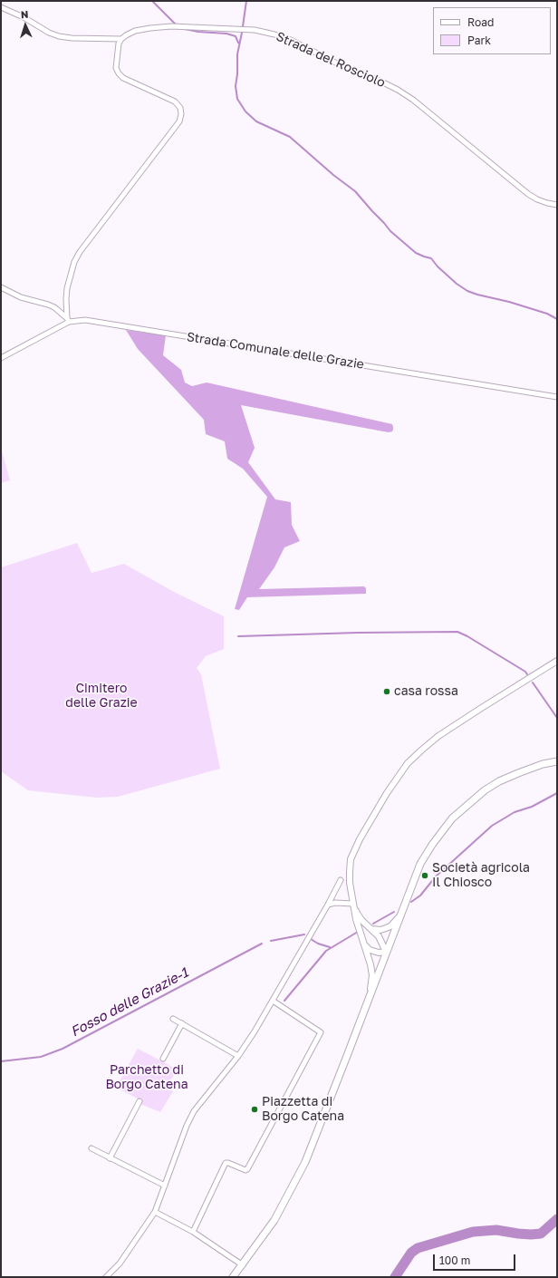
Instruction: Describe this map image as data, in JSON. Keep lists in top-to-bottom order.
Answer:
{
  "streets": {
    "street": ["Strada del Rosciolo", "Strada Comunale delle Grazie"]
  },
  "water": ["Fosso delle Grazie-1"],
  "parks": ["Cimitero delle Grazie", "Parchetto di Borgo Catena"],
  "places": ["casa rossa", "Società agricola Il Chiosco", "Piazzetta di Borgo Catena"],
  "legend": ["Road", "Park"],
  "scale_bar": "100 m",
  "north": "top"
}
